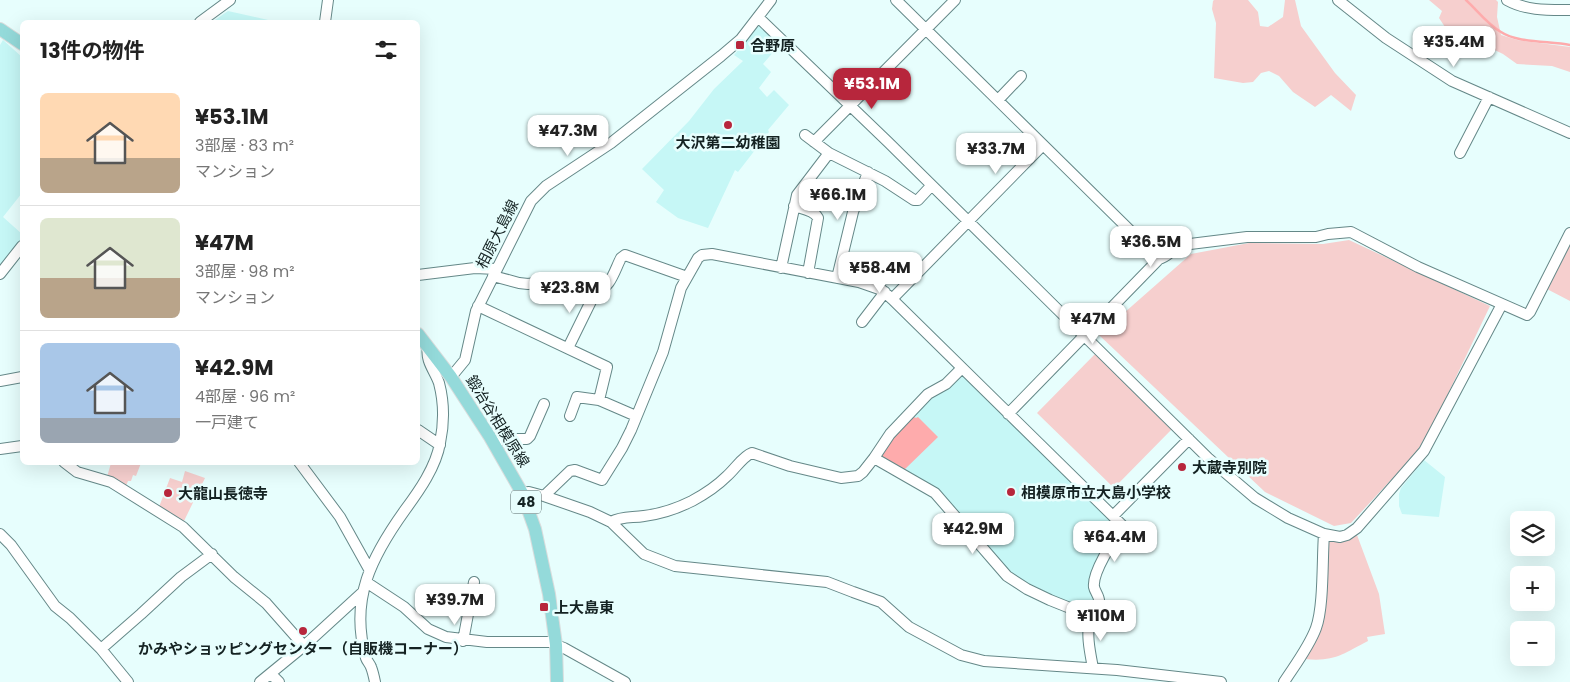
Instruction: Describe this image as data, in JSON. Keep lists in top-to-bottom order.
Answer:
{
  "streets": {
    "main road": ["鍛冶谷相模原線", "48"],
    "street": ["相原大島線"]
  },
  "crossings": [
    ["相原大島線", "鍛冶谷相模原線"]
  ],
  "places": {
    "transit": ["合野原", "上大島東"],
    "other": [
      "大沢第二幼稚園",
      "大蔵寺別院",
      "相模原市立大島小学校",
      "大龍山長徳寺",
      "かみやショッピングセンター（自販機コーナー）"
    ]
  },
  "page": {
    "heading": "13件の物件",
    "price": [
      "¥35.4M",
      "¥53.1M",
      "¥47.3M",
      "¥33.7M",
      "¥66.1M",
      "¥36.5M",
      "¥58.4M",
      "¥23.8M",
      "¥47M",
      "¥42.9M",
      "¥64.4M",
      "¥39.7M",
      "¥110M"
    ],
    "list": [
      {
        "name": "¥53.1M",
        "note": "3部屋 · 83 m² · マンション"
      },
      {
        "name": "¥47M",
        "note": "3部屋 · 98 m² · マンション"
      },
      {
        "name": "¥42.9M",
        "note": "4部屋 · 96 m² · 一戸建て"
      }
    ],
    "map_buttons": ["+", "−"]
  }
}
